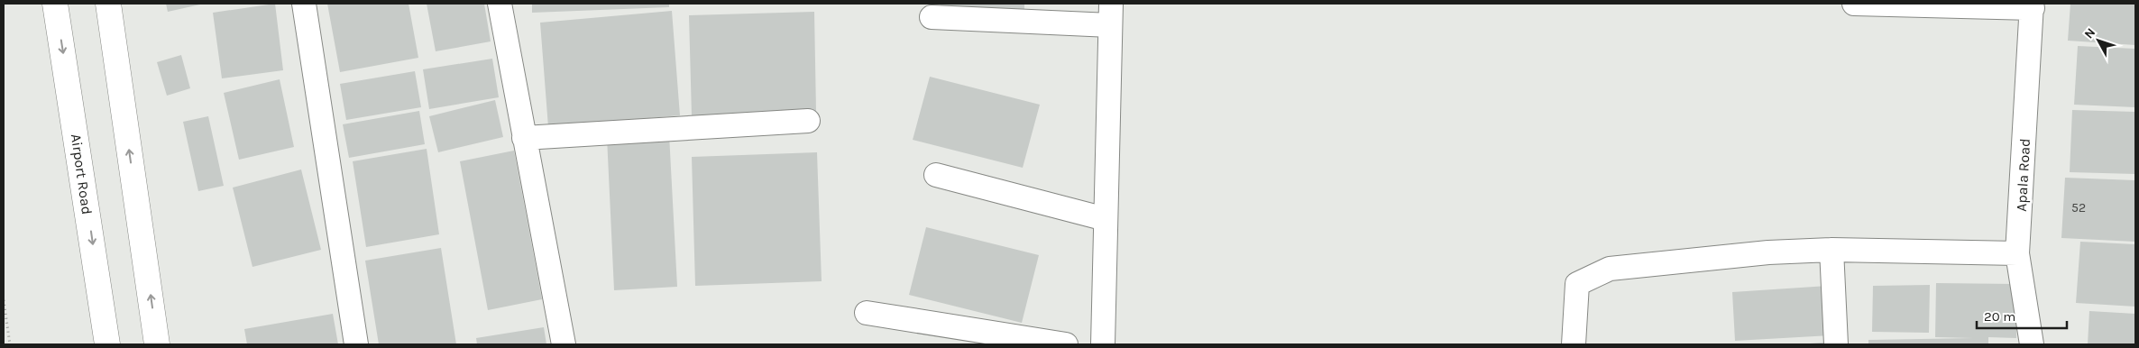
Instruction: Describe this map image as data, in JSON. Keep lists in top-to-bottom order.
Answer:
{
  "streets": {
    "main road": ["Airport Road"],
    "street": ["Apala Road"]
  },
  "house_numbers": ["52"],
  "scale_bar": "20 m",
  "north": "top left"
}
